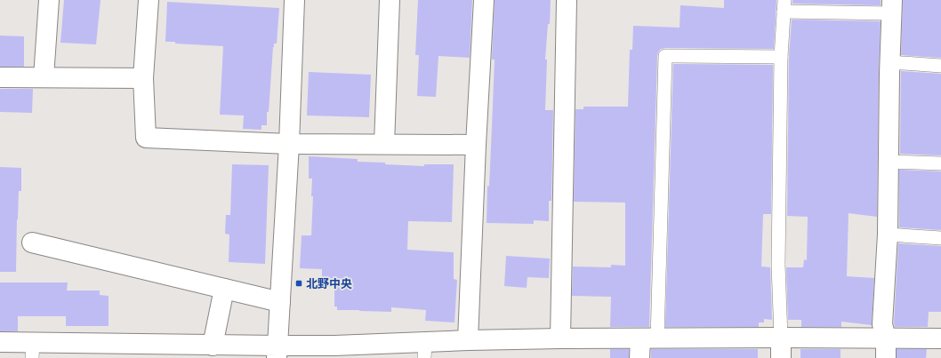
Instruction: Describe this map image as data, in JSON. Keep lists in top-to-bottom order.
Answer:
{
  "places": {
    "transit": ["北野中央"]
  }
}
